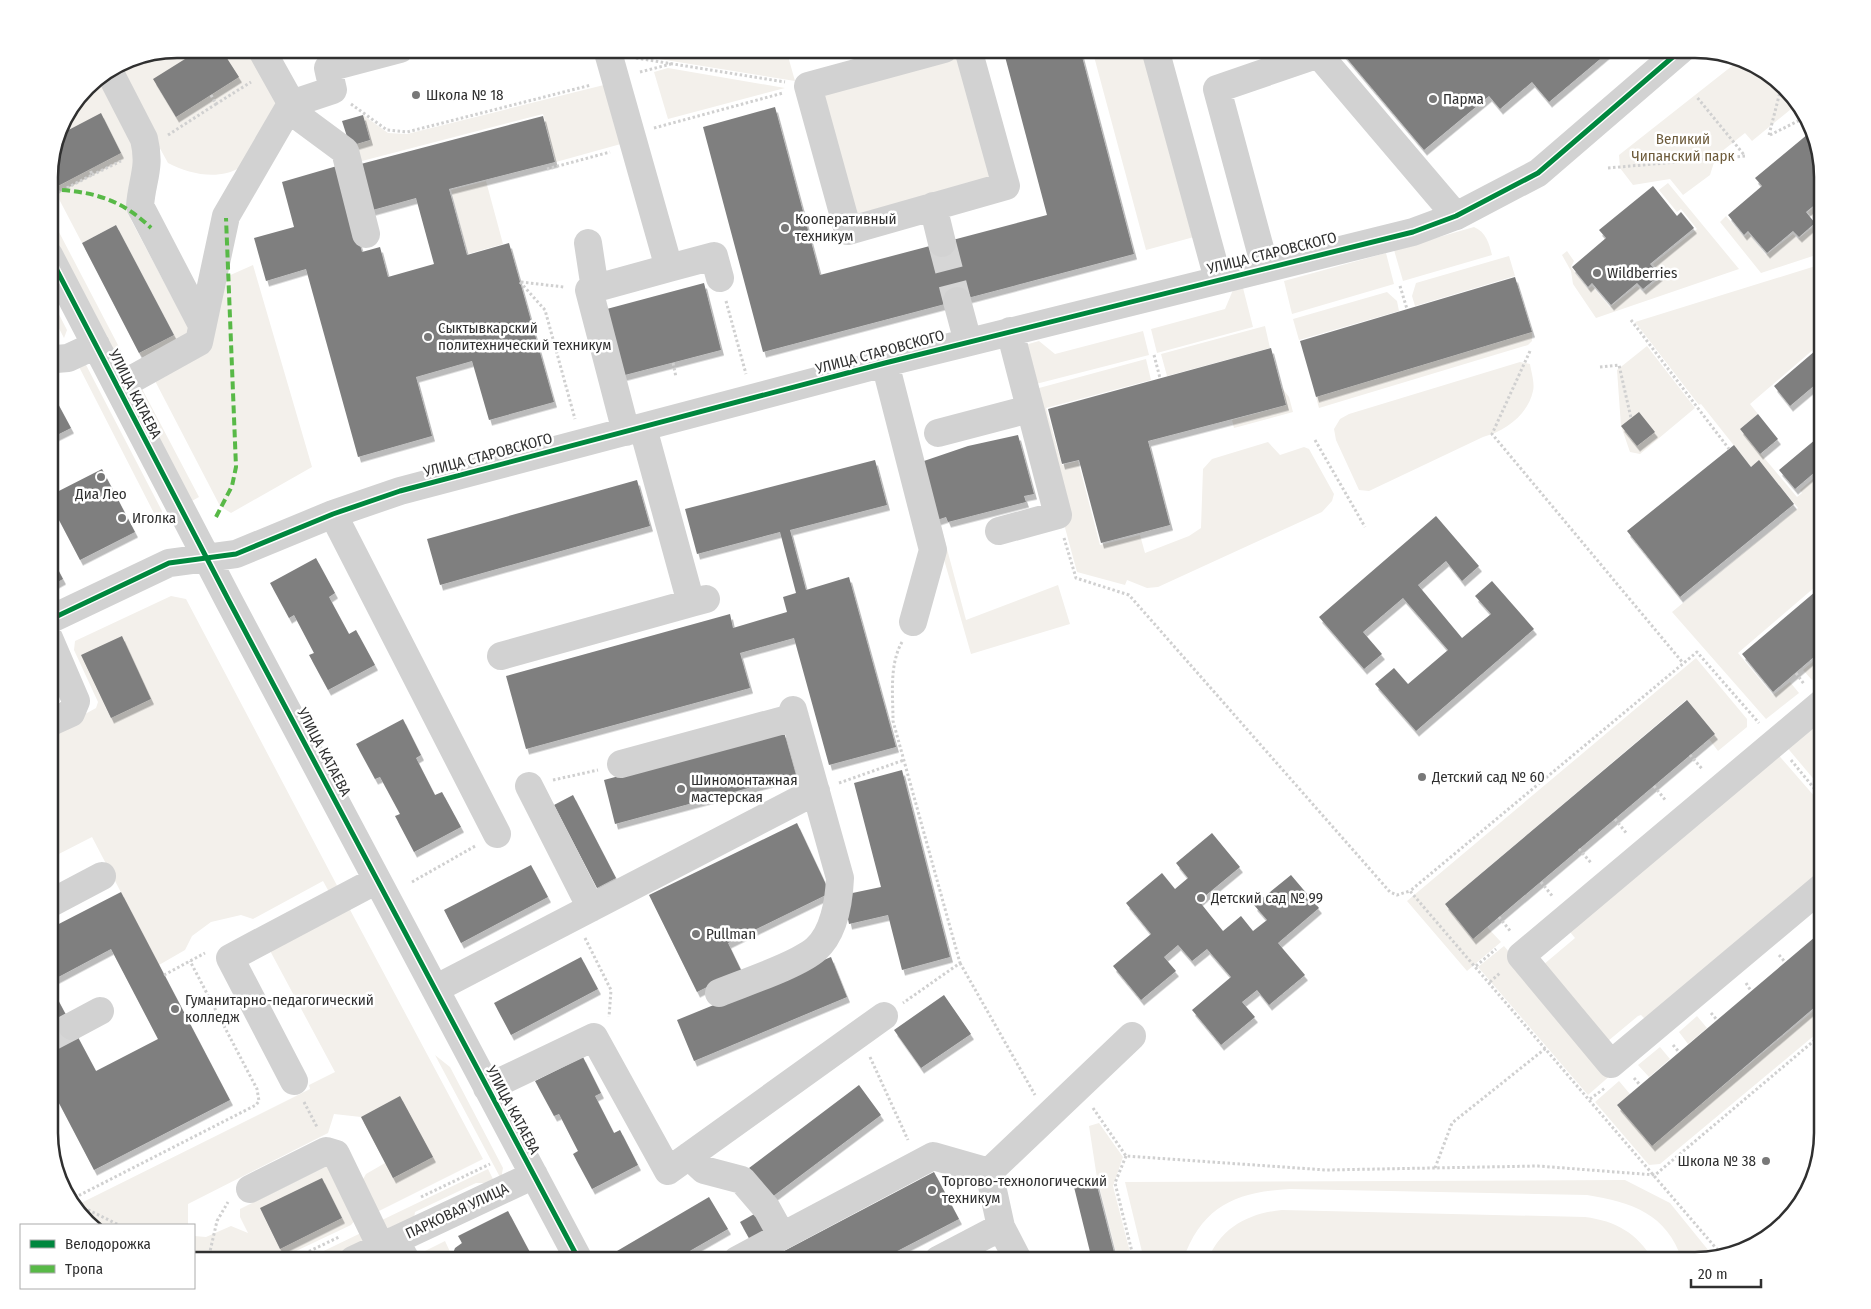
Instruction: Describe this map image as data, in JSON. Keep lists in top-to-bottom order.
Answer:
{
  "streets": {
    "street": ["УЛИЦА СТАРОВСКОГО", "УЛИЦА КАТАЕВА", "ПАРКОВАЯ УЛИЦА"]
  },
  "crossings": [
    ["УЛИЦА СТАРОВСКОГО", "УЛИЦА КАТАЕВА"],
    ["УЛИЦА КАТАЕВА", "ПАРКОВАЯ УЛИЦА"]
  ],
  "parks": ["Великий Чипанский парк"],
  "places": [
    "Школа № 18",
    "Парма",
    "Кооперативный техникум",
    "Wildberries",
    "Сыктывкарский политехнический техникум",
    "Диа Лео",
    "Иголка",
    "Детский сад № 60",
    "Шиномонтажная мастерская",
    "Детский сад № 99",
    "Pullman",
    "Гуманитарно-педагогический колледж",
    "Школа № 38",
    "Торгово-технологический техникум"
  ],
  "legend": ["Велодорожка", "Тропа"],
  "scale_bar": "20 m"
}
